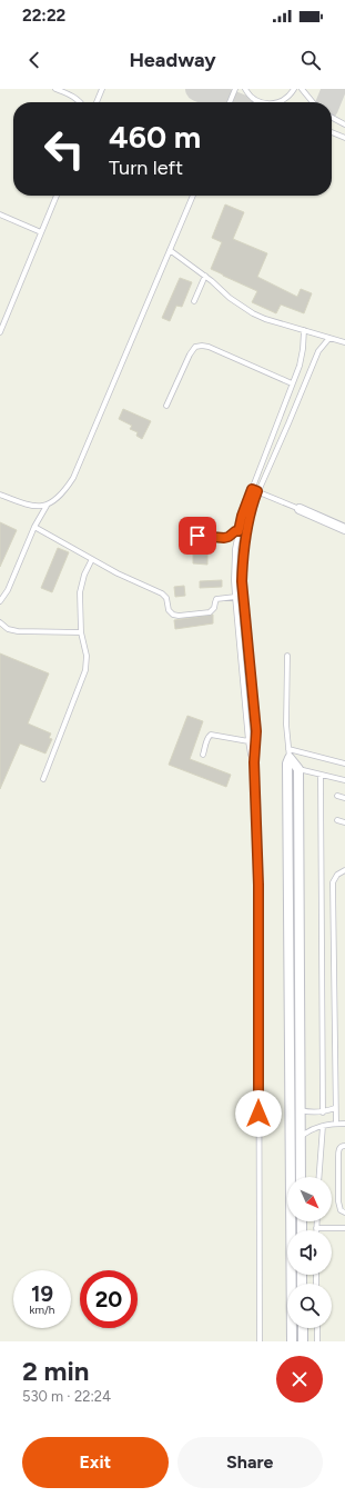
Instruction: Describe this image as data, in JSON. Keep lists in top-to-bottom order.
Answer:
{
  "north": "bottom right",
  "page": {
    "status": "22:22",
    "header": "Headway",
    "turn": ["460 m", "Turn left"],
    "speed": "19 km/h",
    "limit": "20",
    "heading": ["2 min", "530 m · 22:24"],
    "buttons": ["Exit", "Share"]
  }
}
